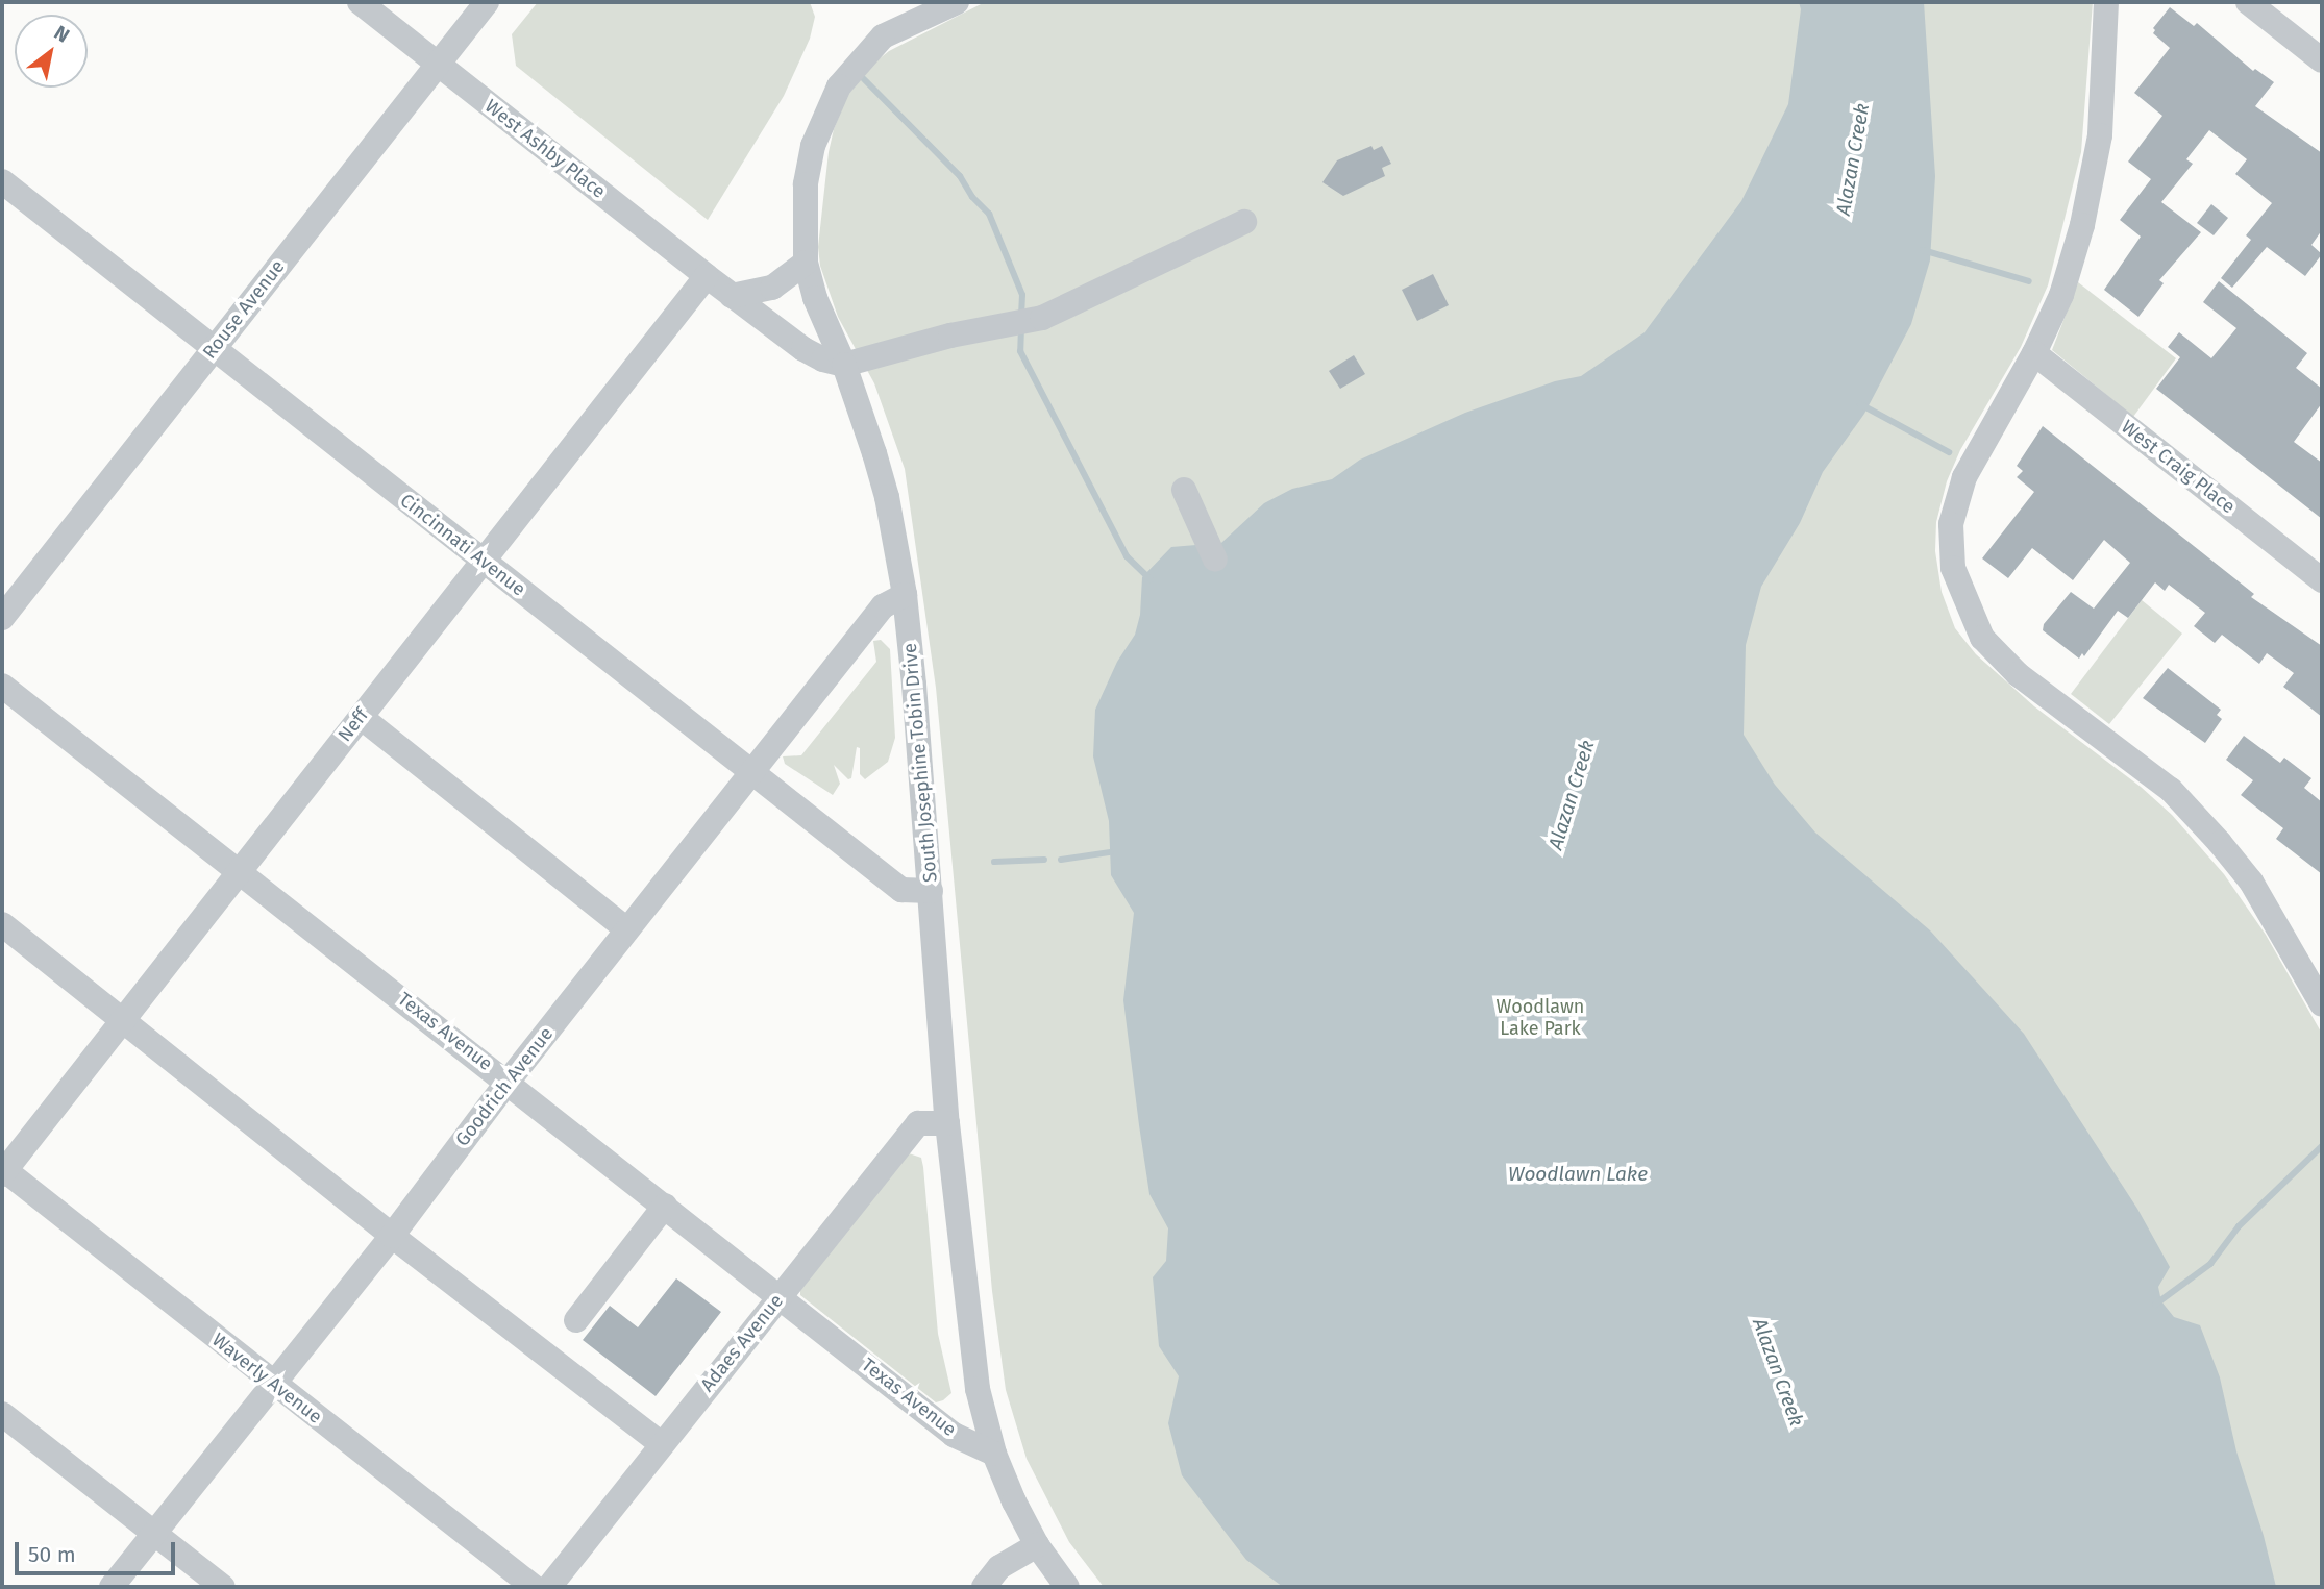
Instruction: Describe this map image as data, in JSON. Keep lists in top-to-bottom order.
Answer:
{
  "streets": {
    "street": [
      "West Ashby Place",
      "Rouse Avenue",
      "West Craig Place",
      "Cincinnati Avenue",
      "Neff",
      "South Josephine Tobin Drive",
      "Texas Avenue",
      "Goodrich Avenue",
      "Adaes Avenue",
      "Waverly Avenue"
    ]
  },
  "crossings": [
    ["West Ashby Place", "Rouse Avenue"],
    ["West Ashby Place", "Neff"],
    ["West Ashby Place", "South Josephine Tobin Drive"],
    ["Rouse Avenue", "Cincinnati Avenue"],
    ["Cincinnati Avenue", "Neff"],
    ["Cincinnati Avenue", "South Josephine Tobin Drive"],
    ["Cincinnati Avenue", "Goodrich Avenue"],
    ["Neff", "Texas Avenue"],
    ["Neff", "Waverly Avenue"],
    ["South Josephine Tobin Drive", "Texas Avenue"],
    ["South Josephine Tobin Drive", "Goodrich Avenue"],
    ["South Josephine Tobin Drive", "Adaes Avenue"],
    ["Texas Avenue", "Goodrich Avenue"],
    ["Texas Avenue", "Adaes Avenue"],
    ["Goodrich Avenue", "Waverly Avenue"]
  ],
  "water": ["Alazan Creek", "Woodlawn Lake"],
  "parks": ["Woodlawn Lake Park"],
  "scale_bar": "50 m",
  "north": "top right"
}
